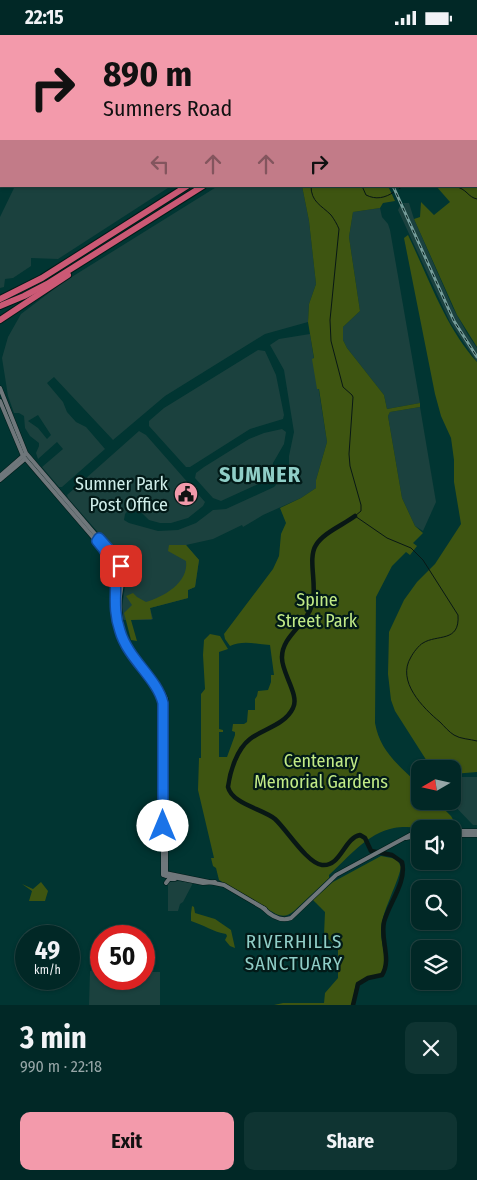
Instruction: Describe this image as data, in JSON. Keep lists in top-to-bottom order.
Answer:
{
  "districts": ["SUMNER", "RIVERHILLS SANCTUARY"],
  "parks": ["Spine Street Park", "Centenary Memorial Gardens"],
  "places": {
    "public building": ["Sumner Park Post Office"]
  },
  "north": "left",
  "page": {
    "status": "22:15",
    "turn": ["890 m", "Sumners Road"],
    "speed": "49 km/h",
    "limit": "50",
    "heading": ["3 min", "990 m · 22:18"],
    "buttons": ["Exit", "Share"]
  }
}
